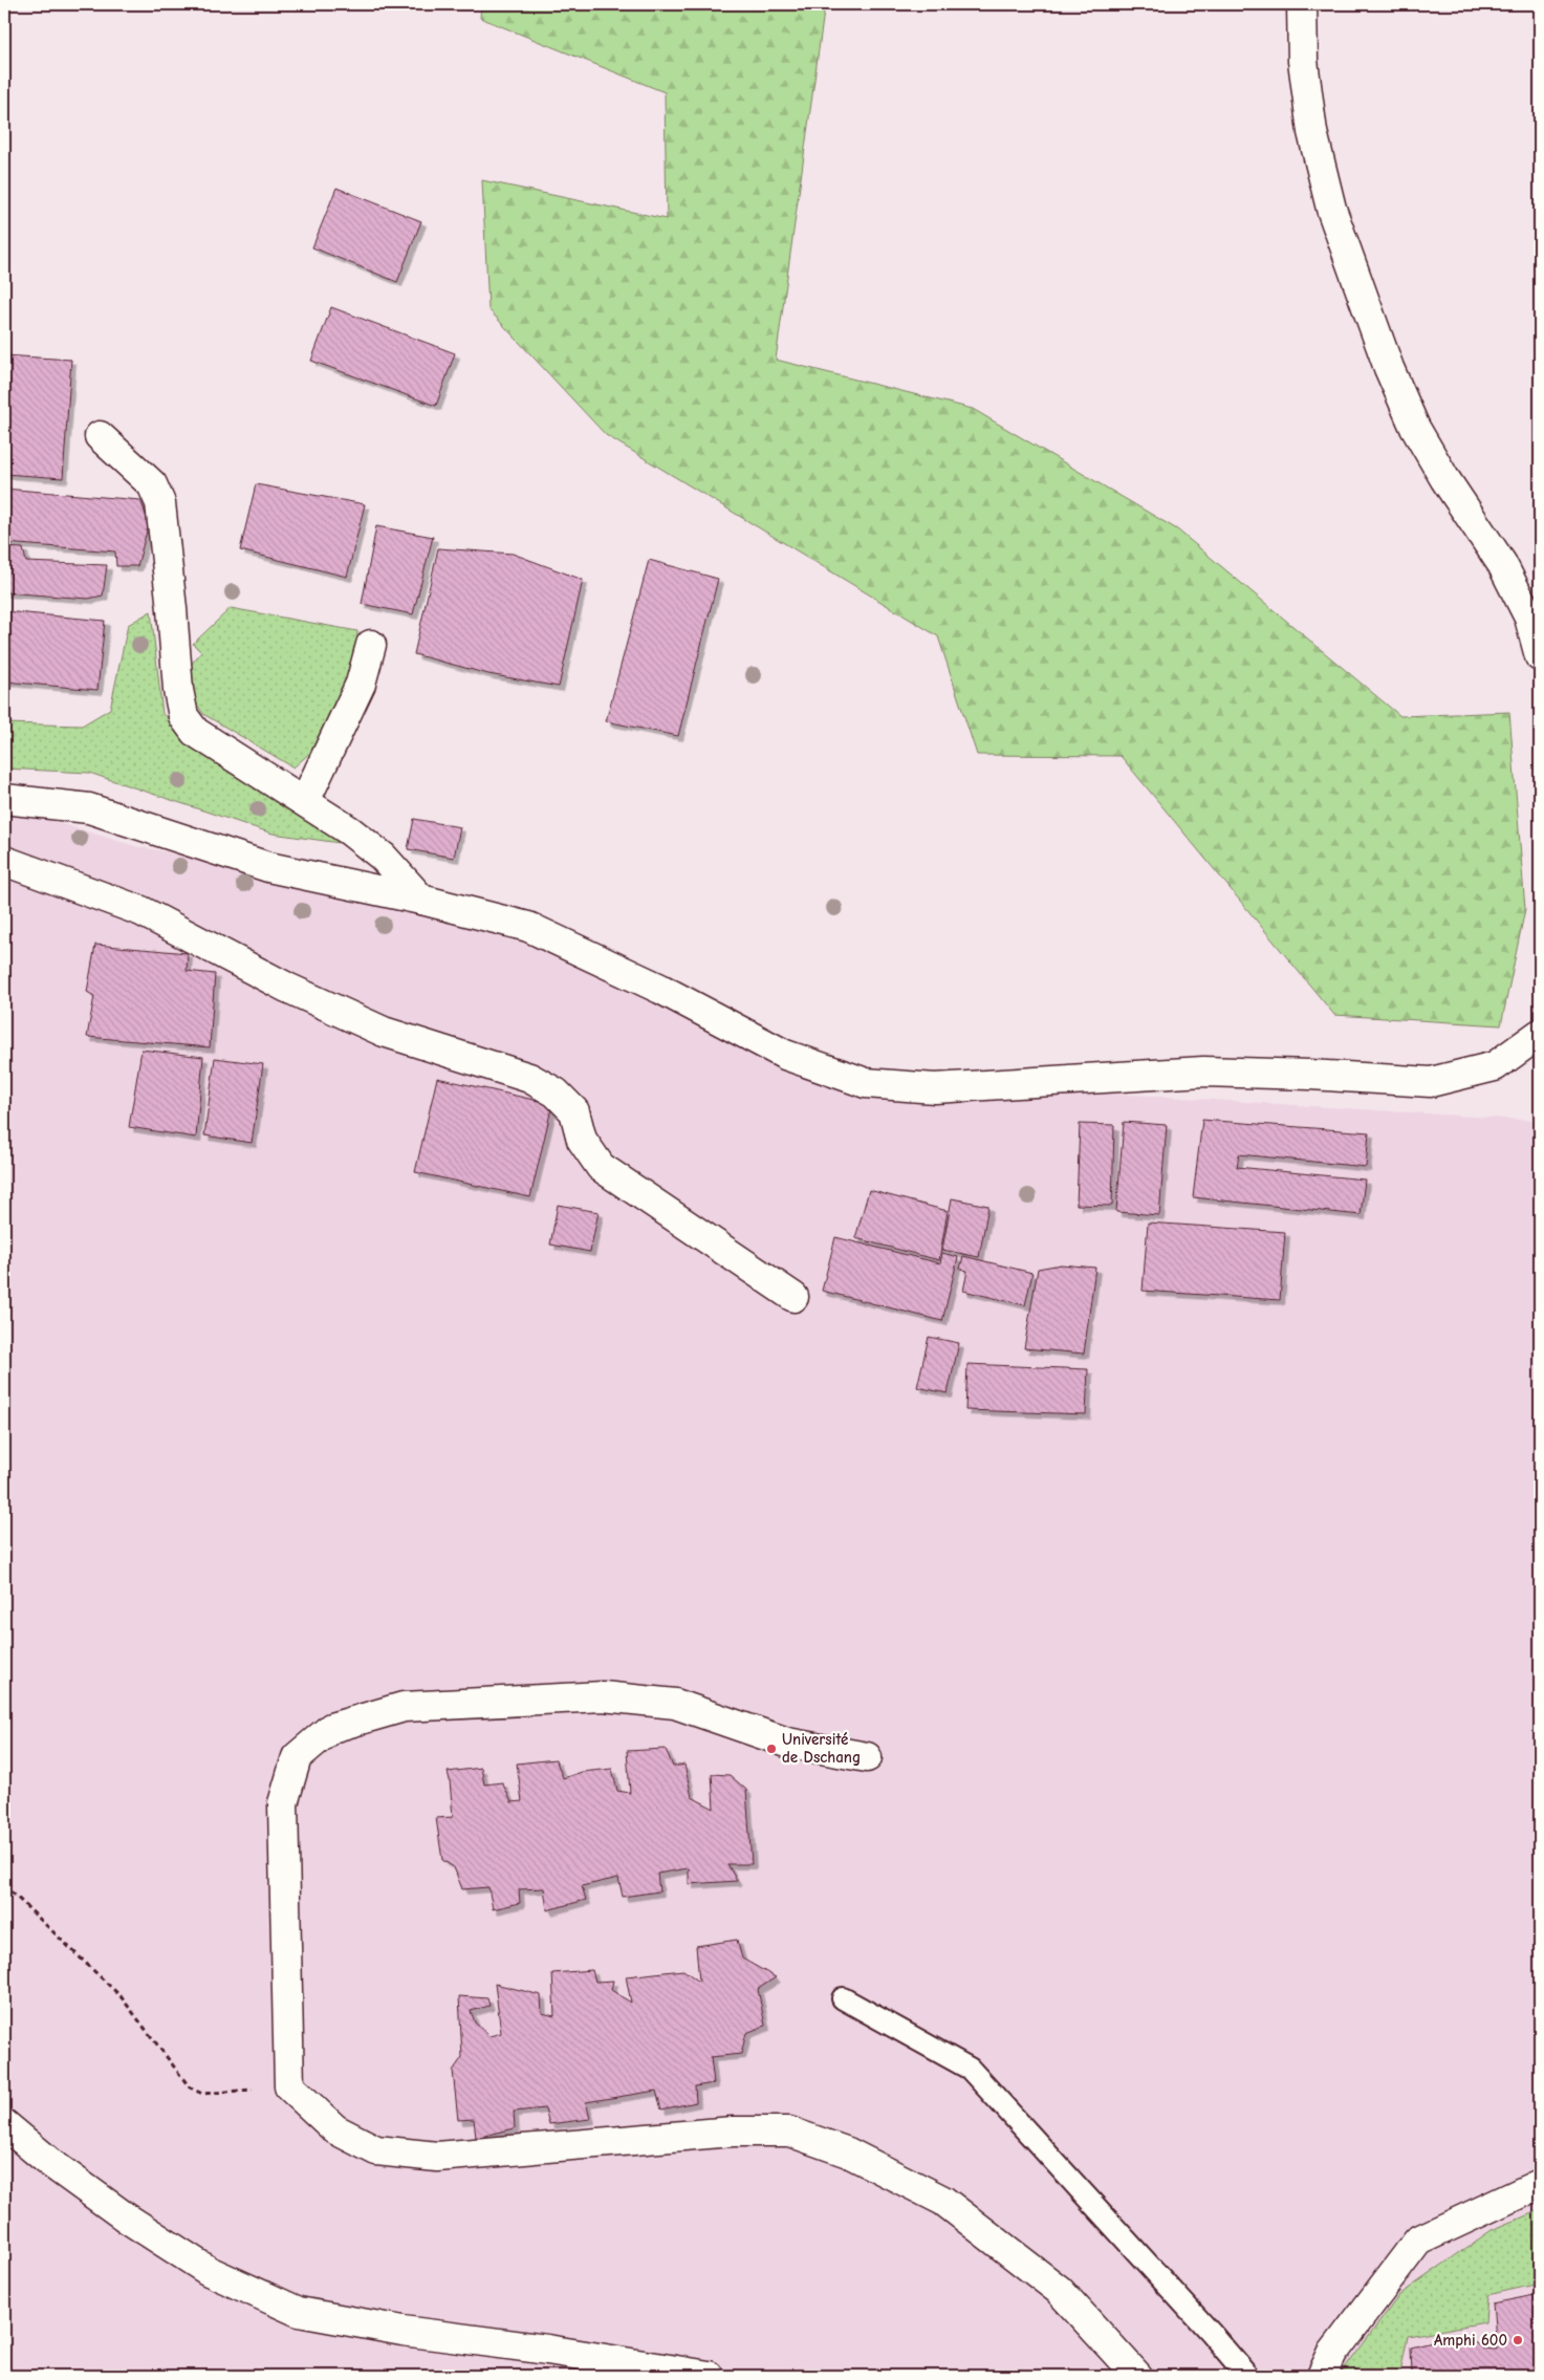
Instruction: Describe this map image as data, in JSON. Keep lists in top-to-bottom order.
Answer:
{
  "places": ["Université de Dschang", "Amphi 600"]
}
